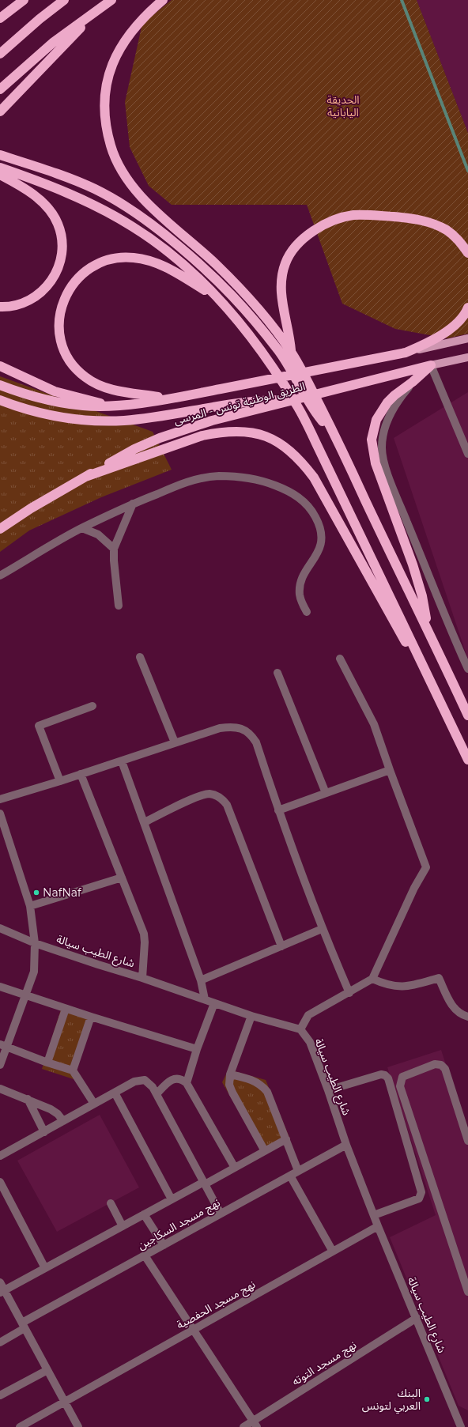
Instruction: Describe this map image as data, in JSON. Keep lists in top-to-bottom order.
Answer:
{
  "streets": {
    "highway": ["الطريق الوطنية تونس - المرسى"],
    "street": [
      "شارع الطيب سيالة",
      "نهج مسجد السكاجين",
      "نهج مسجد الحفصية",
      "نهج مسجد التوته"
    ]
  },
  "crossings": [
    ["شارع الطيب سيالة", "نهج مسجد السكاجين"],
    ["شارع الطيب سيالة", "نهج مسجد الحفصية"],
    ["شارع الطيب سيالة", "نهج مسجد التوته"]
  ],
  "parks": ["الحديقة اليابانية"],
  "places": ["NafNaf", "البنك العربي لتونس"]
}
